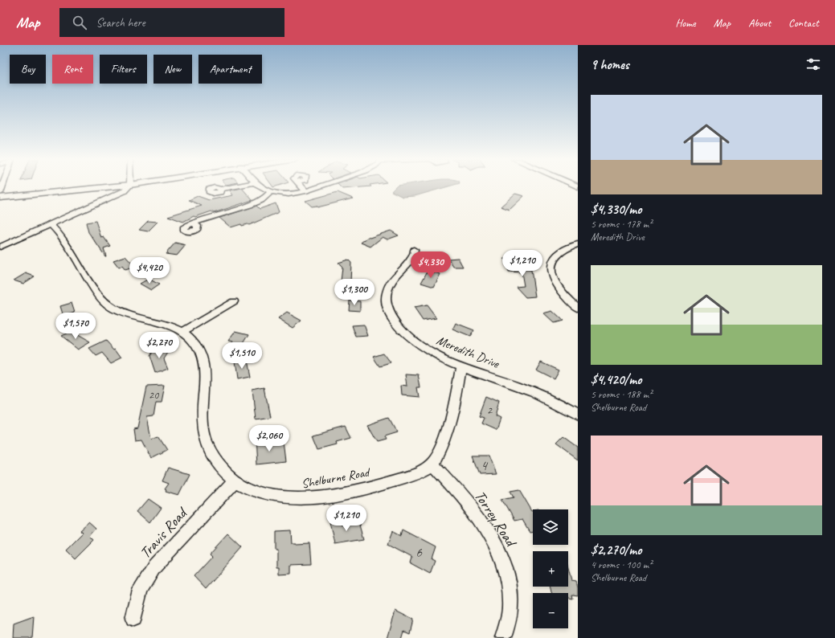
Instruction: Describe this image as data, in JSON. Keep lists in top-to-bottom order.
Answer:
{
  "streets": {
    "street": [
      "Meredith Drive",
      "Shelburne Road",
      "Torrey Road",
      "Travis Road"
    ]
  },
  "crossings": [
    ["Shelburne Road", "Torrey Road"],
    ["Shelburne Road", "Travis Road"]
  ],
  "house_numbers": [
    "20",
    "2",
    "4",
    "6"
  ],
  "page": {
    "header": "Map",
    "search": "Search here",
    "nav": [
      "Home",
      "Map",
      "About",
      "Contact"
    ],
    "heading": "9 homes",
    "chip": [
      "Buy",
      "Rent",
      "Filters",
      "New",
      "Apartment"
    ],
    "list": [
      {
        "name": "$4,330/mo",
        "note": "5 rooms · 178 m² · Meredith Drive"
      },
      {
        "name": "$4,420/mo",
        "note": "5 rooms · 188 m² · Shelburne Road"
      },
      {
        "name": "$2,270/mo",
        "note": "4 rooms · 100 m² · Shelburne Road"
      }
    ],
    "price": [
      "$1,210",
      "$4,330",
      "$4,420",
      "$1,300",
      "$1,570",
      "$2,270",
      "$1,510",
      "$2,060",
      "$1,210"
    ],
    "map_buttons": ["+", "−"]
  }
}
